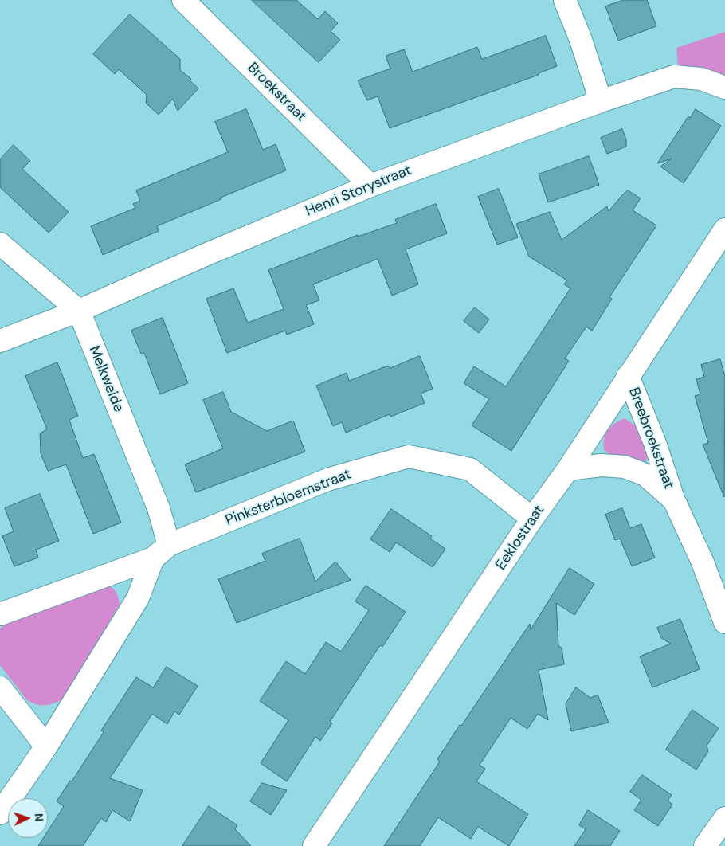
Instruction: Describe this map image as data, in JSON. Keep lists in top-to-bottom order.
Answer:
{
  "streets": {
    "street": [
      "Broekstraat",
      "Henri Storystraat",
      "Melkweide",
      "Breebroekstraat",
      "Pinksterbloemstraat",
      "Eeklostraat"
    ]
  },
  "crossings": [
    ["Broekstraat", "Henri Storystraat"],
    ["Henri Storystraat", "Melkweide"],
    ["Melkweide", "Pinksterbloemstraat"],
    ["Breebroekstraat", "Eeklostraat"],
    ["Pinksterbloemstraat", "Eeklostraat"]
  ],
  "north": "right"
}
